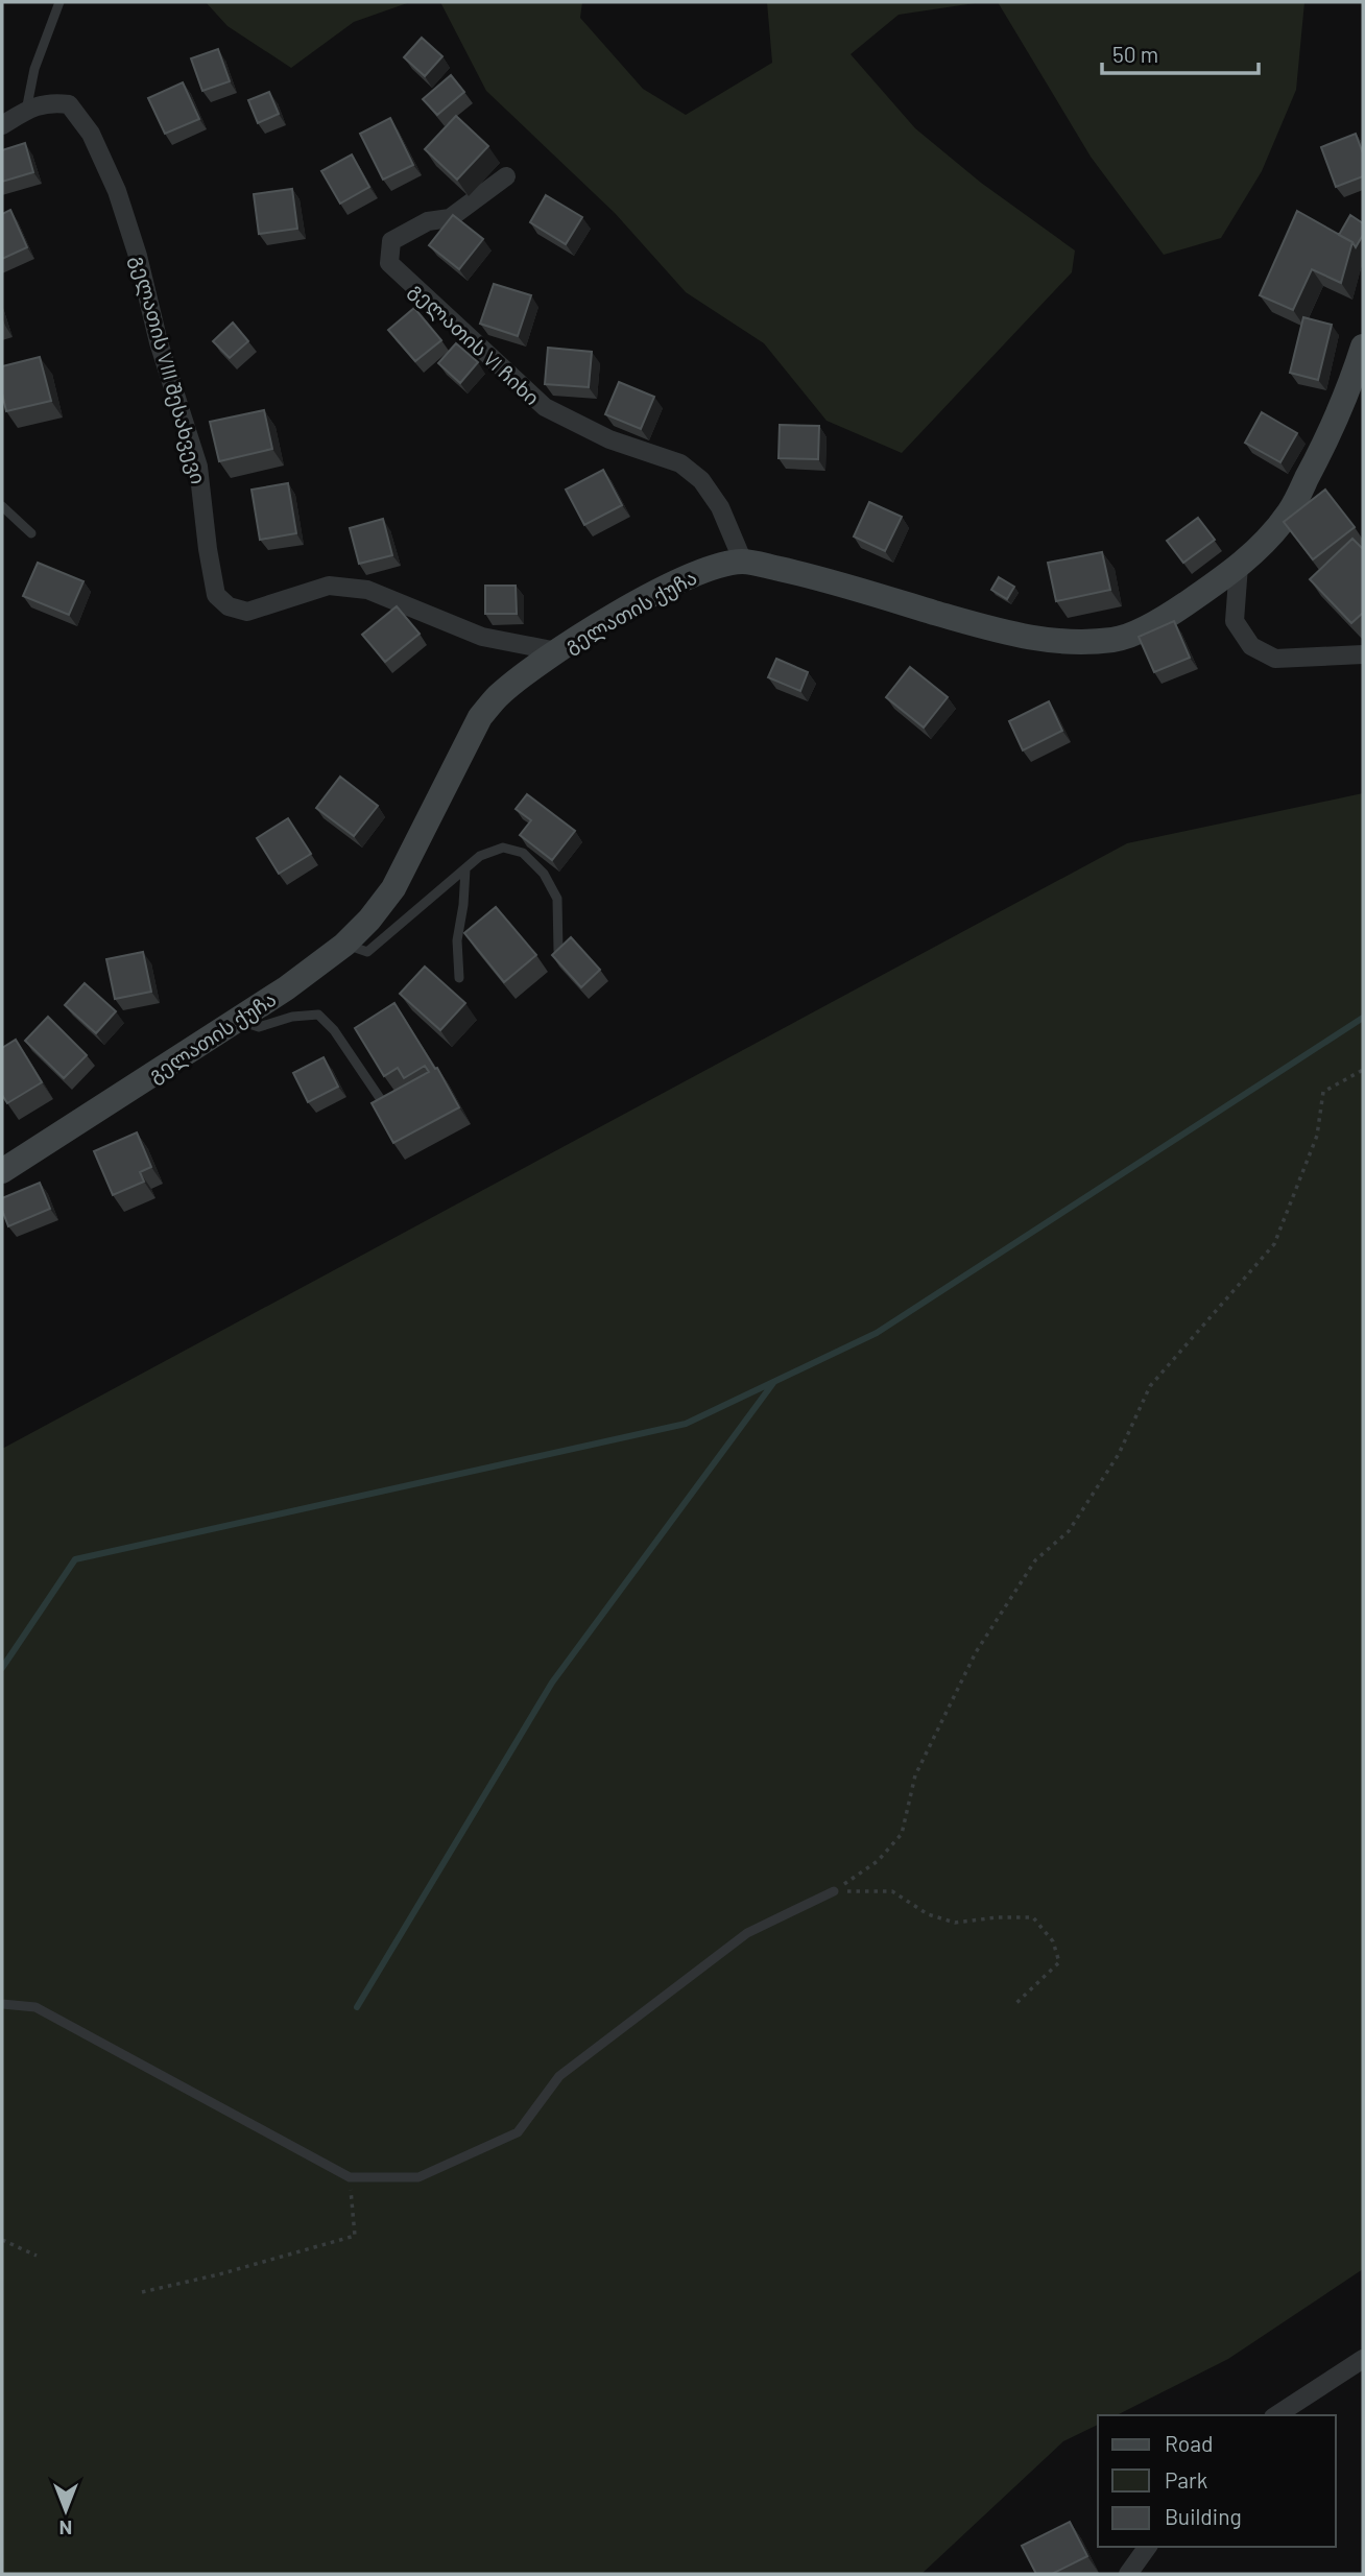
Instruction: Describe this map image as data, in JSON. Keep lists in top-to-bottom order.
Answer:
{
  "streets": {
    "main road": ["გელათის ქუჩა"],
    "street": ["გელათის VI ჩიხი", "გელათის VIII შესახვევი"]
  },
  "crossings": [
    ["გელათის VI ჩიხი", "გელათის ქუჩა"],
    ["გელათის VIII შესახვევი", "გელათის ქუჩა"]
  ],
  "legend": ["Road", "Park", "Building"],
  "scale_bar": "50 m",
  "north": "bottom"
}
